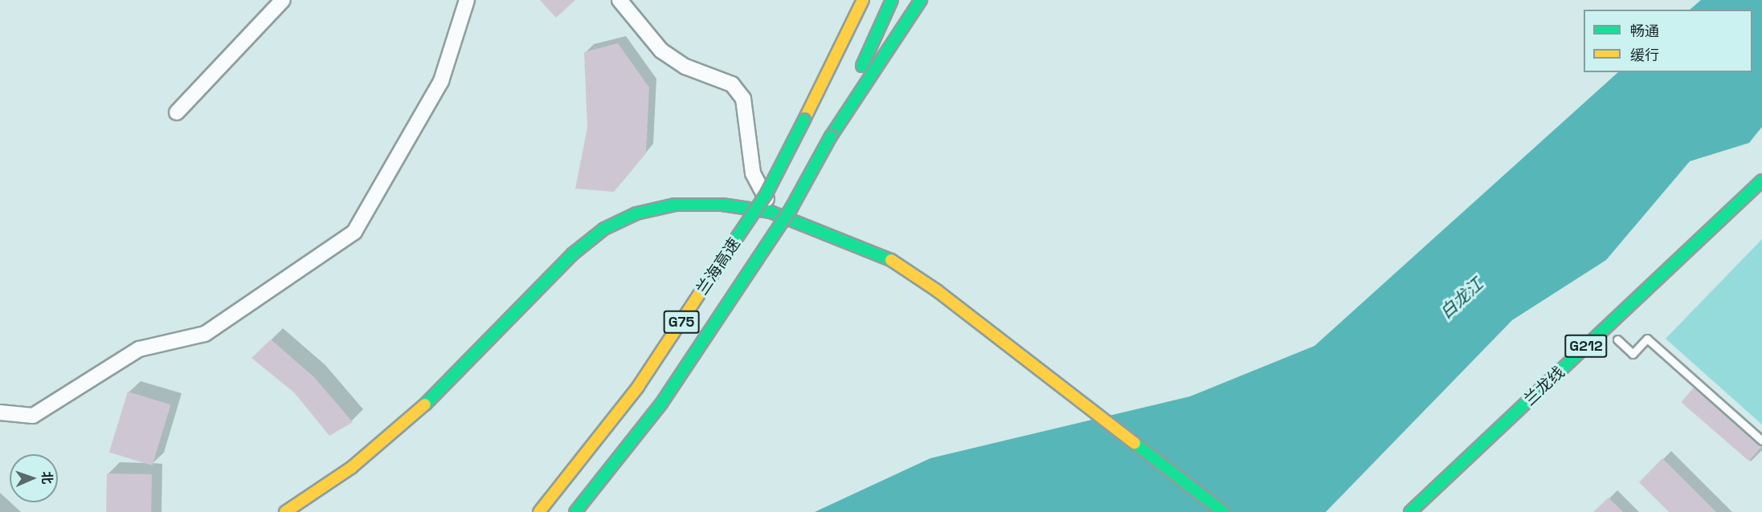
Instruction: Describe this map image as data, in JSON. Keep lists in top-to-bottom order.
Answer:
{
  "streets": {
    "main road": [
      "兰海高速",
      "G75",
      "G212",
      "兰龙线"
    ]
  },
  "water": ["白龙江"],
  "legend": ["畅通", "缓行"],
  "north": "right"
}
